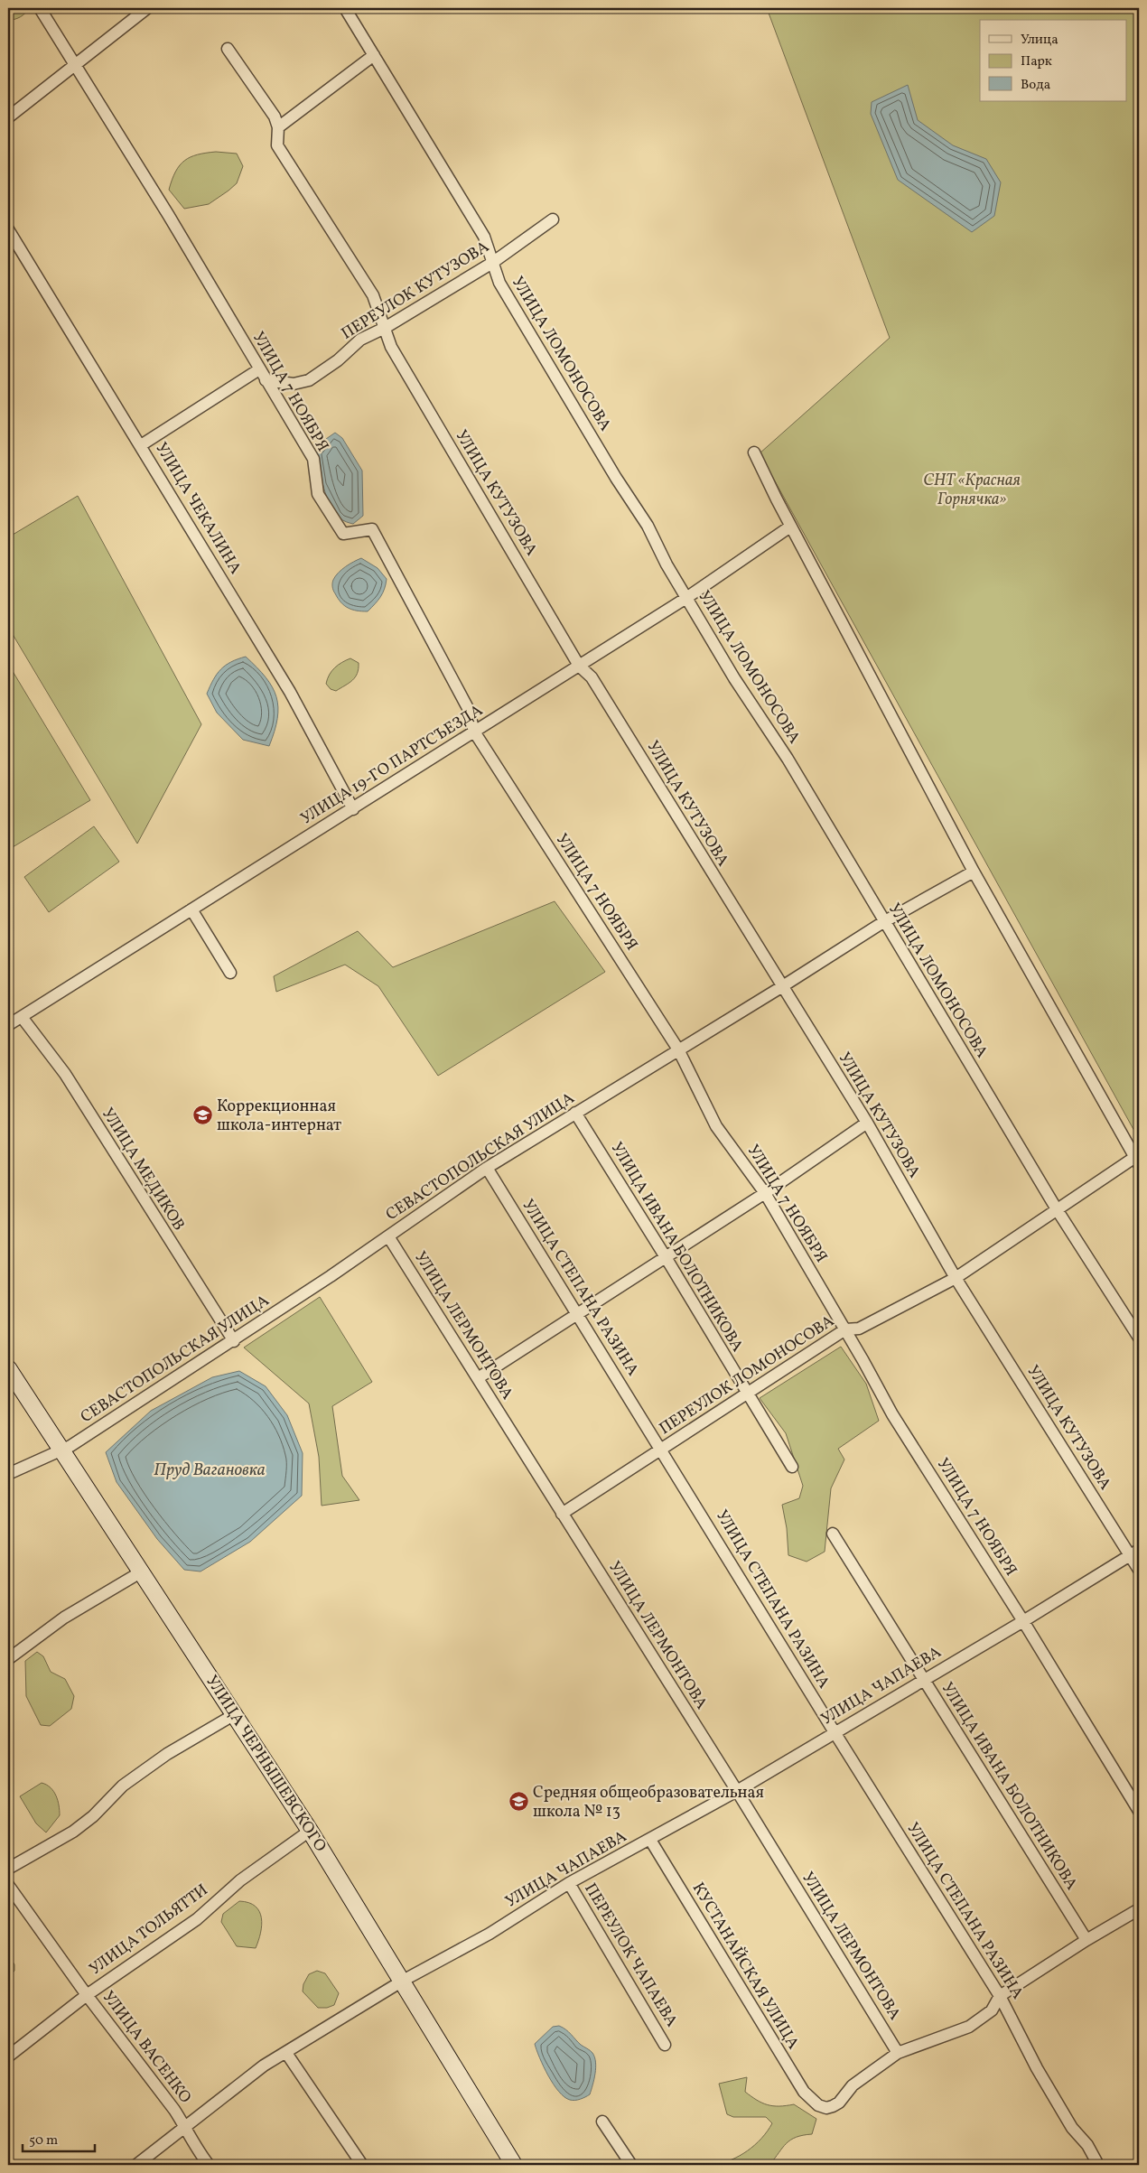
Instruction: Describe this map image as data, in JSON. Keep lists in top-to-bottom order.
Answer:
{
  "streets": {
    "street": [
      "ПЕРЕУЛОК КУТУЗОВА",
      "УЛИЦА ЛОМОНОСОВА",
      "УЛИЦА 7 НОЯБРЯ",
      "УЛИЦА КУТУЗОВА",
      "УЛИЦА ЧЕКАЛИНА",
      "УЛИЦА 19-ГО ПАРТСЪЕЗДА",
      "СЕВАСТОПОЛЬСКАЯ УЛИЦА",
      "УЛИЦА МЕДИКОВ",
      "УЛИЦА ИВАНА БОЛОТНИКОВА",
      "УЛИЦА СТЕПАНА РАЗИНА",
      "УЛИЦА ЛЕРМОНТОВА",
      "ПЕРЕУЛОК ЛОМОНОСОВА",
      "УЛИЦА ЧАПАЕВА",
      "УЛИЦА ЧЕРНЫШЕВСКОГО",
      "УЛИЦА ТОЛЬЯТТИ",
      "ПЕРЕУЛОК ЧАПАЕВА",
      "КУСТАНАЙСКАЯ УЛИЦА",
      "УЛИЦА ВАСЕНКО"
    ]
  },
  "crossings": [
    ["ПЕРЕУЛОК КУТУЗОВА", "УЛИЦА ЛОМОНОСОВА"],
    ["ПЕРЕУЛОК КУТУЗОВА", "УЛИЦА 7 НОЯБРЯ"],
    ["ПЕРЕУЛОК КУТУЗОВА", "УЛИЦА КУТУЗОВА"],
    ["УЛИЦА ЛОМОНОСОВА", "УЛИЦА 19-ГО ПАРТСЪЕЗДА"],
    ["УЛИЦА ЛОМОНОСОВА", "СЕВАСТОПОЛЬСКАЯ УЛИЦА"],
    ["УЛИЦА ЛОМОНОСОВА", "ПЕРЕУЛОК ЛОМОНОСОВА"],
    ["УЛИЦА 7 НОЯБРЯ", "УЛИЦА 19-ГО ПАРТСЪЕЗДА"],
    ["УЛИЦА 7 НОЯБРЯ", "СЕВАСТОПОЛЬСКАЯ УЛИЦА"],
    ["УЛИЦА 7 НОЯБРЯ", "ПЕРЕУЛОК ЛОМОНОСОВА"],
    ["УЛИЦА 7 НОЯБРЯ", "УЛИЦА ЧАПАЕВА"],
    ["УЛИЦА КУТУЗОВА", "УЛИЦА 19-ГО ПАРТСЪЕЗДА"],
    ["УЛИЦА КУТУЗОВА", "СЕВАСТОПОЛЬСКАЯ УЛИЦА"],
    ["УЛИЦА КУТУЗОВА", "ПЕРЕУЛОК ЛОМОНОСОВА"],
    ["УЛИЦА КУТУЗОВА", "УЛИЦА ЧАПАЕВА"],
    ["УЛИЦА ЧЕКАЛИНА", "УЛИЦА 19-ГО ПАРТСЪЕЗДА"],
    ["УЛИЦА 19-ГО ПАРТСЪЕЗДА", "УЛИЦА МЕДИКОВ"],
    ["СЕВАСТОПОЛЬСКАЯ УЛИЦА", "УЛИЦА МЕДИКОВ"],
    ["СЕВАСТОПОЛЬСКАЯ УЛИЦА", "УЛИЦА ИВАНА БОЛОТНИКОВА"],
    ["СЕВАСТОПОЛЬСКАЯ УЛИЦА", "УЛИЦА СТЕПАНА РАЗИНА"],
    ["СЕВАСТОПОЛЬСКАЯ УЛИЦА", "УЛИЦА ЛЕРМОНТОВА"],
    ["СЕВАСТОПОЛЬСКАЯ УЛИЦА", "УЛИЦА ЧЕРНЫШЕВСКОГО"],
    ["УЛИЦА ИВАНА БОЛОТНИКОВА", "ПЕРЕУЛОК ЛОМОНОСОВА"],
    ["УЛИЦА ИВАНА БОЛОТНИКОВА", "УЛИЦА ЧАПАЕВА"],
    ["УЛИЦА СТЕПАНА РАЗИНА", "ПЕРЕУЛОК ЛОМОНОСОВА"],
    ["УЛИЦА СТЕПАНА РАЗИНА", "УЛИЦА ЧАПАЕВА"],
    ["УЛИЦА ЛЕРМОНТОВА", "ПЕРЕУЛОК ЛОМОНОСОВА"],
    ["УЛИЦА ЛЕРМОНТОВА", "УЛИЦА ЧАПАЕВА"],
    ["УЛИЦА ЛЕРМОНТОВА", "КУСТАНАЙСКАЯ УЛИЦА"],
    ["УЛИЦА ЧАПАЕВА", "УЛИЦА ЧЕРНЫШЕВСКОГО"],
    ["УЛИЦА ЧАПАЕВА", "ПЕРЕУЛОК ЧАПАЕВА"],
    ["УЛИЦА ЧАПАЕВА", "КУСТАНАЙСКАЯ УЛИЦА"],
    ["УЛИЦА ЧАПАЕВА", "УЛИЦА ВАСЕНКО"],
    ["УЛИЦА ЧЕРНЫШЕВСКОГО", "УЛИЦА ТОЛЬЯТТИ"],
    ["УЛИЦА ТОЛЬЯТТИ", "УЛИЦА ВАСЕНКО"]
  ],
  "water": ["Пруд Вагановка"],
  "parks": ["СНТ «Красная Горнячка»"],
  "places": {
    "school or university": ["Коррекционная школа-интернат", "Средняя общеобразовательная школа № 13"]
  },
  "legend": ["Улица", "Парк", "Вода"],
  "scale_bar": "50 m"
}
